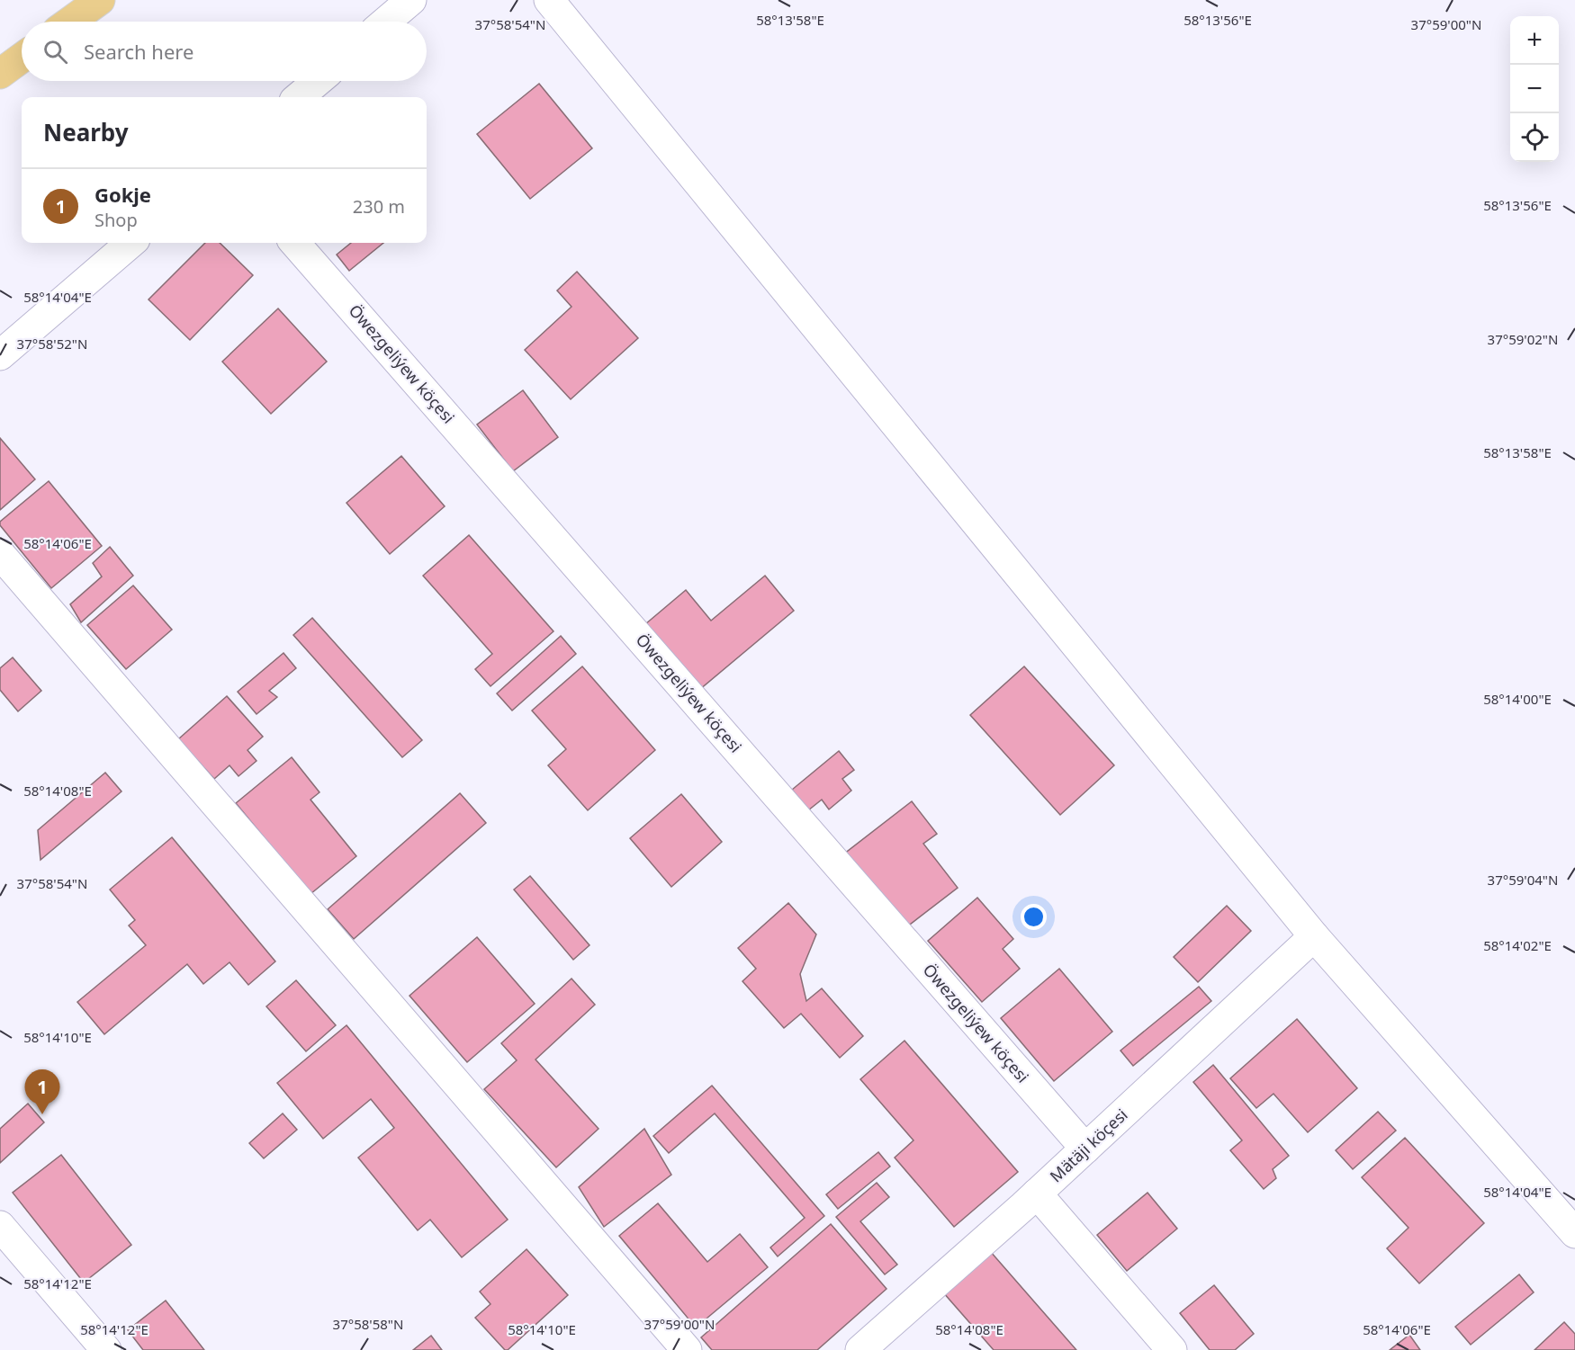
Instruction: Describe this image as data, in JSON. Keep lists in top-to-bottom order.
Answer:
{
  "streets": {
    "street": ["Öwezgeliýew köçesi", "Mätäji köçesi"]
  },
  "crossings": [
    ["Öwezgeliýew köçesi", "Mätäji köçesi"]
  ],
  "page": {
    "map_buttons": ["+", "−"],
    "search": "Search here",
    "heading": "Nearby",
    "list": [
      {
        "mark": "1",
        "name": "Gokje",
        "note": "Shop",
        "value": "230 m"
      }
    ],
    "pins": "1"
  },
  "coordinates": [
    "58°13'56\"E",
    "58°13'58\"E",
    "37°59'00\"N",
    "37°58'54\"N",
    "58°14'04\"E",
    "37°59'02\"N",
    "37°58'52\"N",
    "58°14'06\"E",
    "58°14'00\"E",
    "58°14'08\"E",
    "37°59'04\"N",
    "58°14'02\"E",
    "58°14'10\"E",
    "58°14'12\"E",
    "37°58'58\"N"
  ]
}
